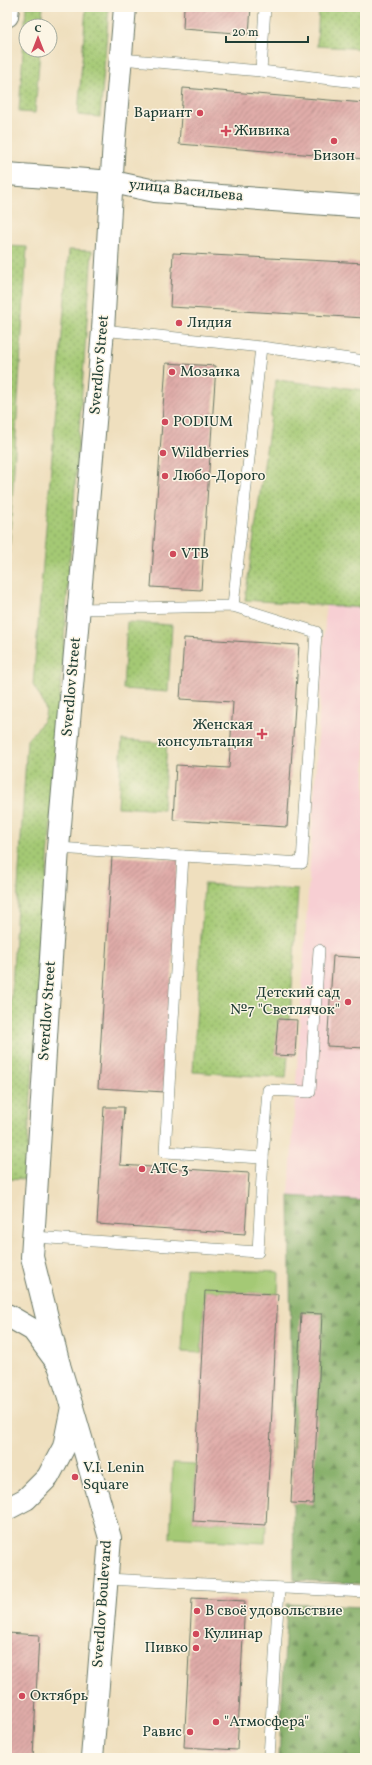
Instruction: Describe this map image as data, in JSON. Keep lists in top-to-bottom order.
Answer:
{
  "streets": {
    "street": ["улица Васильева", "Sverdlov Street", "Sverdlov Boulevard"]
  },
  "crossings": [
    ["улица Васильева", "Sverdlov Street"],
    ["Sverdlov Street", "Sverdlov Boulevard"]
  ],
  "places": {
    "other": [
      "Вариант",
      "Бизон",
      "Лидия",
      "Мозаика",
      "PODIUM",
      "Wildberries",
      "Любо-Дорого",
      "VTB",
      "Детский сад №7 \"Светлячок\"",
      "АТС 3",
      "V.I. Lenin Square",
      "В своё удовольствие",
      "Кулинар",
      "Пивко",
      "Октябрь",
      "\"Атмосфера\"",
      "Равис"
    ],
    "health": ["Живика", "Женская консультация"]
  },
  "scale_bar": "20 m",
  "north": "top"
}
